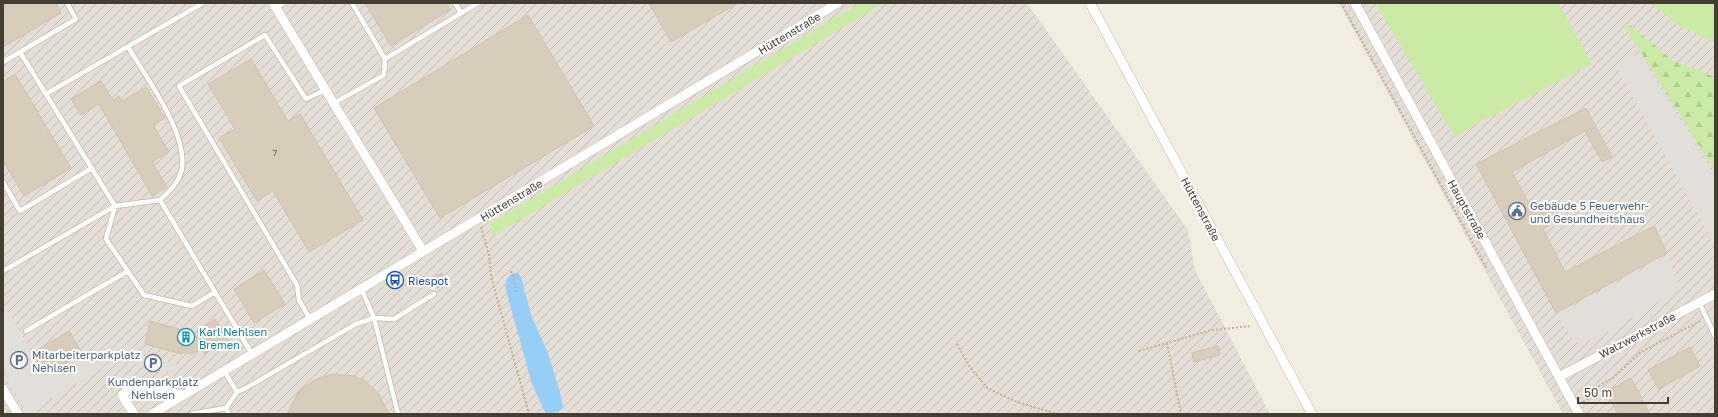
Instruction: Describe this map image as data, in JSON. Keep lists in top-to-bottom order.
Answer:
{
  "streets": {
    "street": ["Hüttenstraße", "Hauptstraße", "Walzwerkstraße"]
  },
  "crossings": [
    ["Hauptstraße", "Walzwerkstraße"]
  ],
  "places": {
    "public building": ["Gebäude 5 Feuerwehr- und Gesundheitshaus"],
    "bus stop": ["Riespot"],
    "building": ["Karl Nehlsen Bremen"],
    "parking": ["Mitarbeiterparkplatz Nehlsen", "Kundenparkplatz Nehlsen"]
  },
  "house_numbers": ["7"],
  "scale_bar": "50 m"
}
